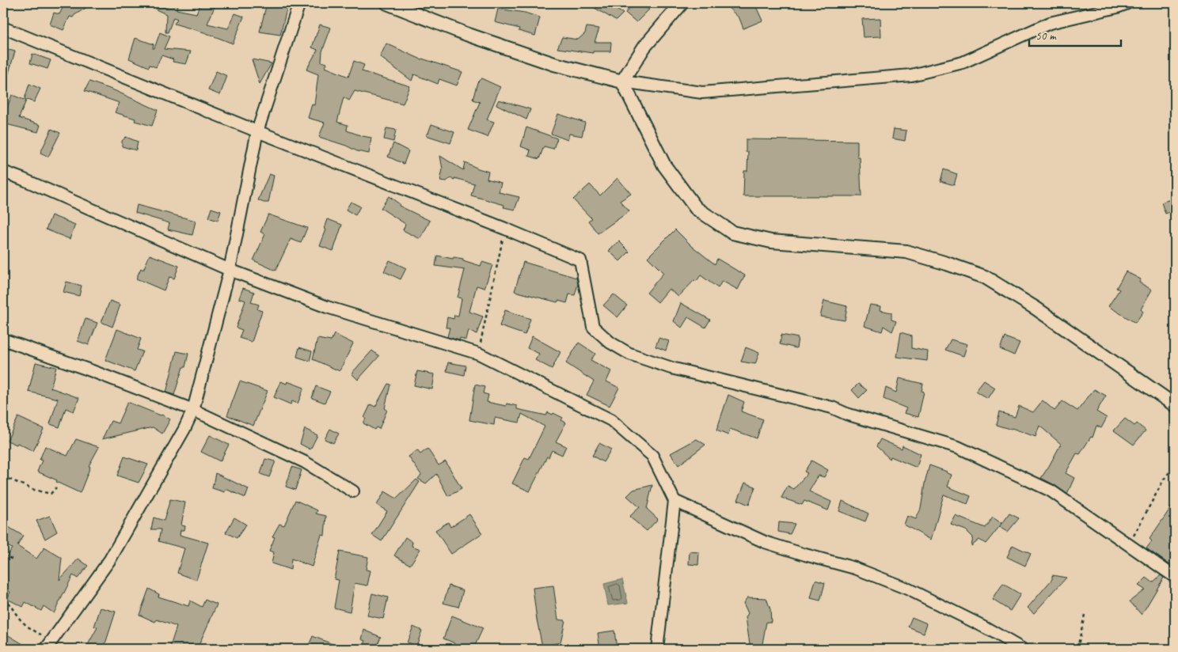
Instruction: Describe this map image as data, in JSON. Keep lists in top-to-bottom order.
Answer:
{
  "scale_bar": "50 m"
}
